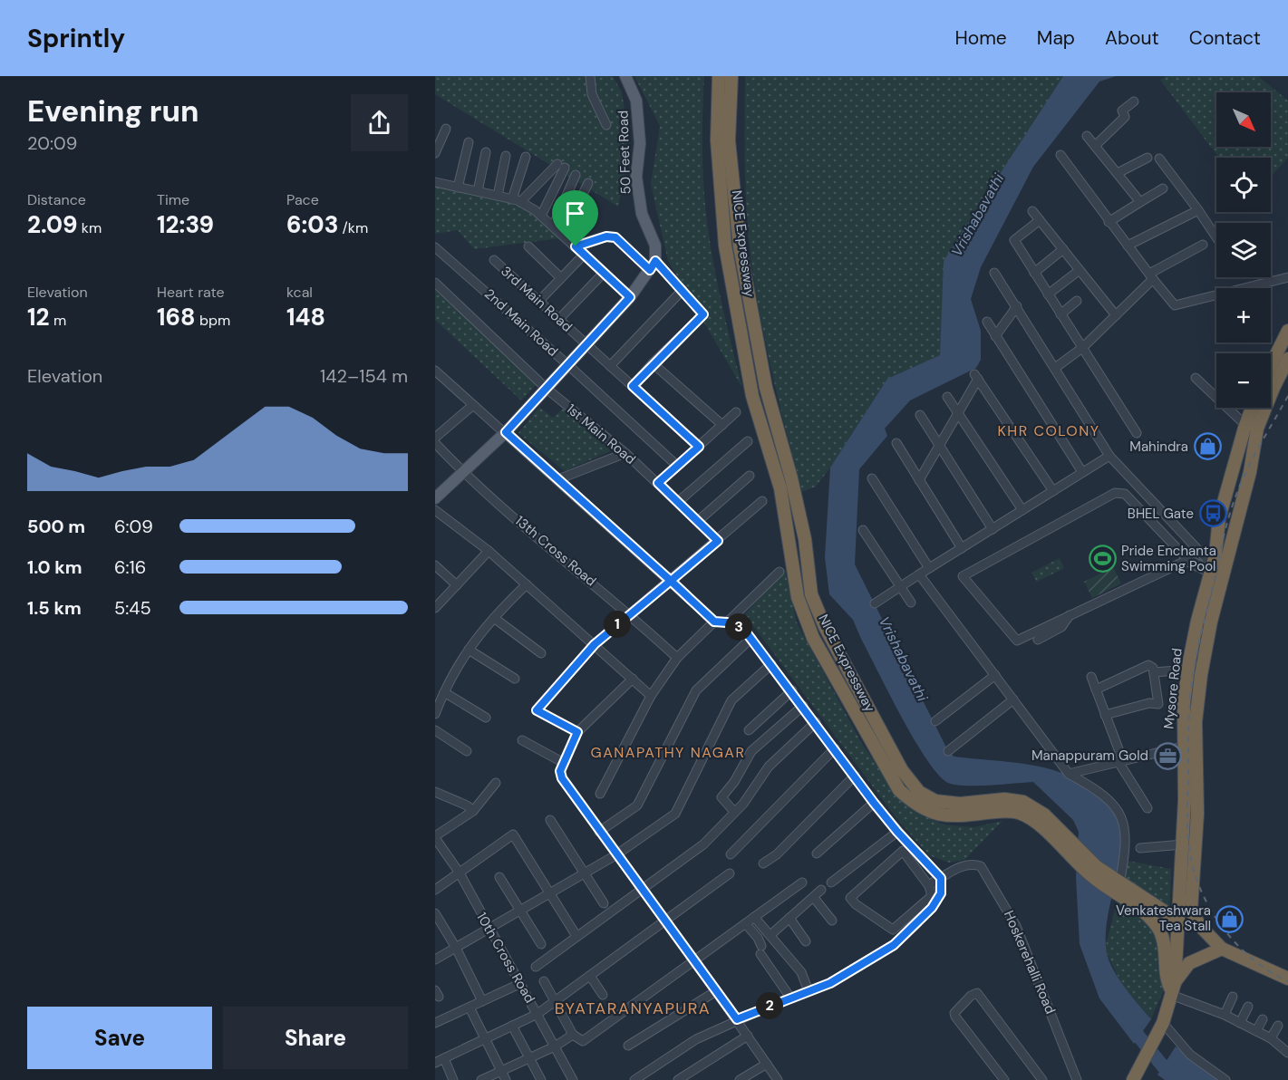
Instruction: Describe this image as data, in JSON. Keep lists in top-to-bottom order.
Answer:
{
  "streets": {
    "highway": ["NICE Expressway", "Mysore Road"],
    "main road": ["50 Feet Road"],
    "street": [
      "3rd Main Road",
      "2nd Main Road",
      "1st Main Road",
      "13th Cross Road",
      "10th Cross Road",
      "Hoskerehalli Road"
    ]
  },
  "crossings": [
    ["NICE Expressway", "Mysore Road"]
  ],
  "districts": ["KHR COLONY", "GANAPATHY NAGAR", "BYATARANYAPURA"],
  "water": ["Vrishabavathi"],
  "places": {
    "shop": ["Mahindra", "Venkateshwara Tea Stall"],
    "bus stop": ["BHEL Gate"],
    "sports": ["Pride Enchanta Swimming Pool"],
    "office": ["Manappuram Gold"]
  },
  "north": "bottom right",
  "page": {
    "header": "Sprintly",
    "nav": [
      "Home",
      "Map",
      "About",
      "Contact"
    ],
    "heading": ["Evening run", "20:09"],
    "map_buttons": ["+", "−"],
    "stats": [
      ["Distance", "2.09 km"],
      ["Time", "12:39"],
      ["Pace", "6:03 /km"],
      ["Elevation", "12 m"],
      ["Heart rate", "168 bpm"],
      ["kcal", "148"]
    ],
    "chart": ["Elevation", "142–154 m"],
    "list": [
      {
        "name": "500 m",
        "note": "6:09"
      },
      {
        "name": "1.0 km",
        "note": "6:16"
      },
      {
        "name": "1.5 km",
        "note": "5:45"
      }
    ],
    "pins": ["1", "3", "2"],
    "buttons": ["Save", "Share"]
  }
}
